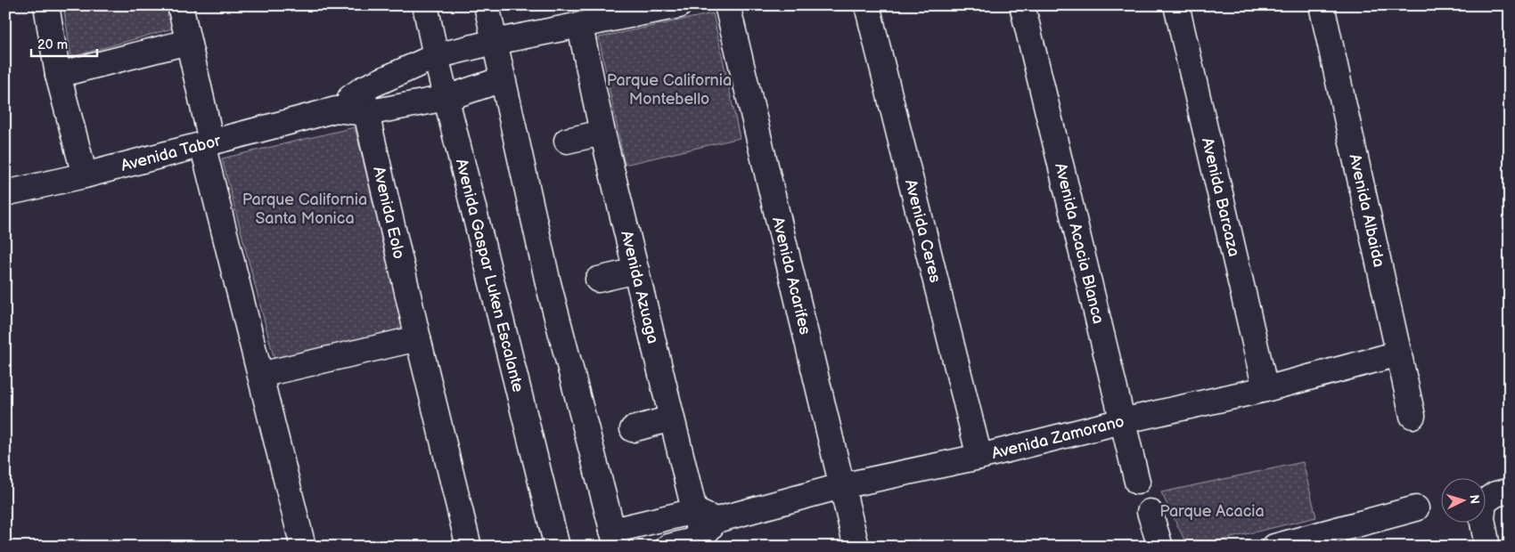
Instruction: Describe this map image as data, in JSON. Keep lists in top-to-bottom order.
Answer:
{
  "streets": {
    "street": [
      "Avenida Tabor",
      "Avenida Barcaza",
      "Avenida Albaida",
      "Avenida Eolo",
      "Avenida Ceres",
      "Avenida Acacia Blanca",
      "Avenida Gaspar Luken Escalante",
      "Avenida Acarifes",
      "Avenida Azuaga",
      "Avenida Zamorano"
    ]
  },
  "crossings": [
    ["Avenida Tabor", "Avenida Eolo"],
    ["Avenida Tabor", "Avenida Gaspar Luken Escalante"],
    ["Avenida Tabor", "Avenida Azuaga"],
    ["Avenida Barcaza", "Avenida Zamorano"],
    ["Avenida Albaida", "Avenida Zamorano"],
    ["Avenida Ceres", "Avenida Zamorano"],
    ["Avenida Acacia Blanca", "Avenida Zamorano"],
    ["Avenida Acarifes", "Avenida Zamorano"],
    ["Avenida Azuaga", "Avenida Zamorano"]
  ],
  "parks": ["Parque California Montebello", "Parque California Santa Monica", "Parque Acacia"],
  "scale_bar": "20 m",
  "north": "right"
}
